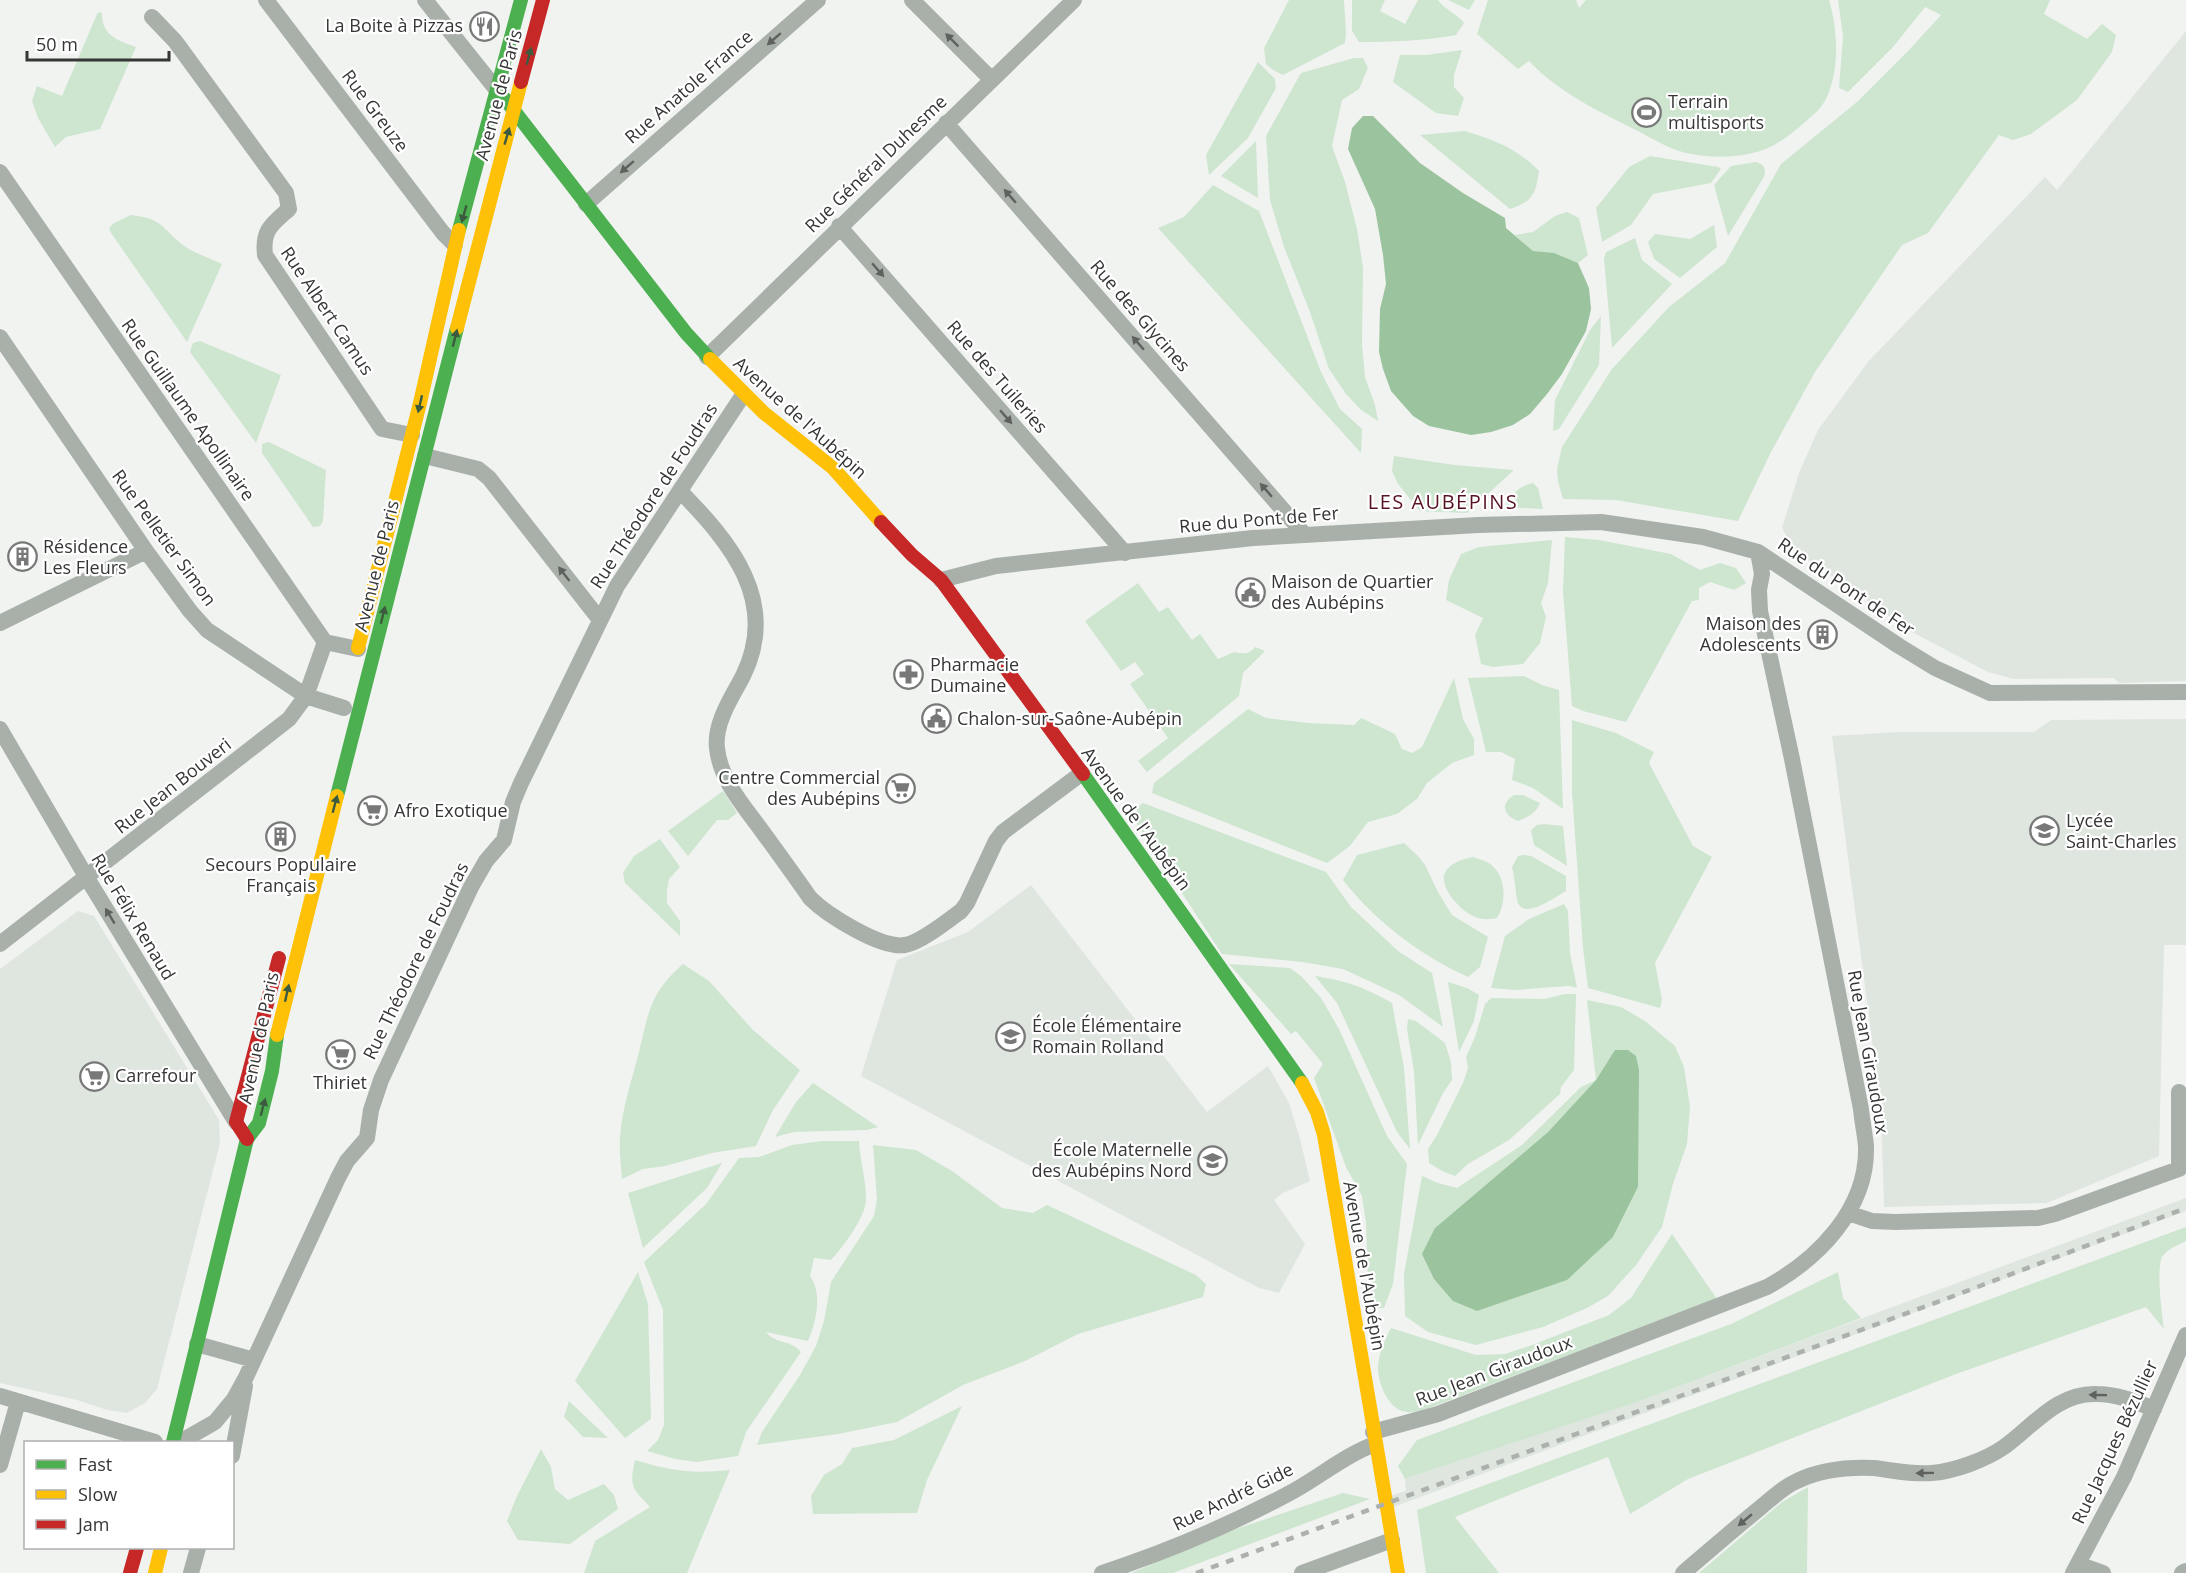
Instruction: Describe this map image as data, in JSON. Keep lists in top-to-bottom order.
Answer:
{
  "streets": {
    "main road": ["Avenue de Paris", "Avenue de l'Aubépin"],
    "street": [
      "Rue Anatole France",
      "Rue Greuze",
      "Rue Général Duhesme",
      "Rue Albert Camus",
      "Rue des Glycines",
      "Rue des Tuileries",
      "Rue Guillaume Apollinaire",
      "Rue Théodore de Foudras",
      "Rue du Pont de Fer",
      "Rue Pelletier Simon",
      "Rue Jean Bouveri",
      "Rue Félix Renaud",
      "Rue Jean Giraudoux",
      "Rue Jacques Bézullier",
      "Rue André Gide"
    ]
  },
  "crossings": [
    ["Rue Anatole France", "Avenue de l'Aubépin"],
    ["Avenue de Paris", "Rue Greuze"],
    ["Avenue de Paris", "Rue Albert Camus"],
    ["Avenue de Paris", "Avenue de l'Aubépin"],
    ["Avenue de Paris", "Rue Félix Renaud"],
    ["Rue Général Duhesme", "Rue des Glycines"],
    ["Rue Général Duhesme", "Rue des Tuileries"],
    ["Rue Général Duhesme", "Avenue de l'Aubépin"],
    ["Rue des Glycines", "Rue du Pont de Fer"],
    ["Rue des Tuileries", "Rue du Pont de Fer"],
    ["Rue Guillaume Apollinaire", "Rue Jean Bouveri"],
    ["Avenue de l'Aubépin", "Rue Théodore de Foudras"],
    ["Avenue de l'Aubépin", "Rue du Pont de Fer"],
    ["Avenue de l'Aubépin", "Rue Jean Giraudoux"],
    ["Avenue de l'Aubépin", "Rue André Gide"],
    ["Rue du Pont de Fer", "Rue Jean Giraudoux"],
    ["Rue Pelletier Simon", "Rue Jean Bouveri"],
    ["Rue Jean Bouveri", "Rue Félix Renaud"],
    ["Rue Jean Giraudoux", "Rue André Gide"]
  ],
  "one_way": [
    "Rue Anatole France",
    "Rue des Glycines",
    "Rue des Tuileries",
    "Rue Félix Renaud"
  ],
  "districts": ["LES AUBÉPINS"],
  "places": {
    "restaurant": ["La Boite à Pizzas"],
    "sports": ["Terrain multisports"],
    "building": ["Résidence Les Fleurs", "Maison des Adolescents", "Secours Populaire Français"],
    "public building": ["Maison de Quartier des Aubépins", "Chalon-sur-Saône-Aubépin"],
    "pharmacy": ["Pharmacie Dumaine"],
    "supermarket": [
      "Centre Commercial des Aubépins",
      "Afro Exotique",
      "Thiriet",
      "Carrefour"
    ],
    "school or university": ["Lycée Saint-Charles", "École Élémentaire Romain Rolland", "École Maternelle des Aubépins Nord"]
  },
  "legend": ["Fast", "Slow", "Jam"],
  "scale_bar": "50 m"
}
